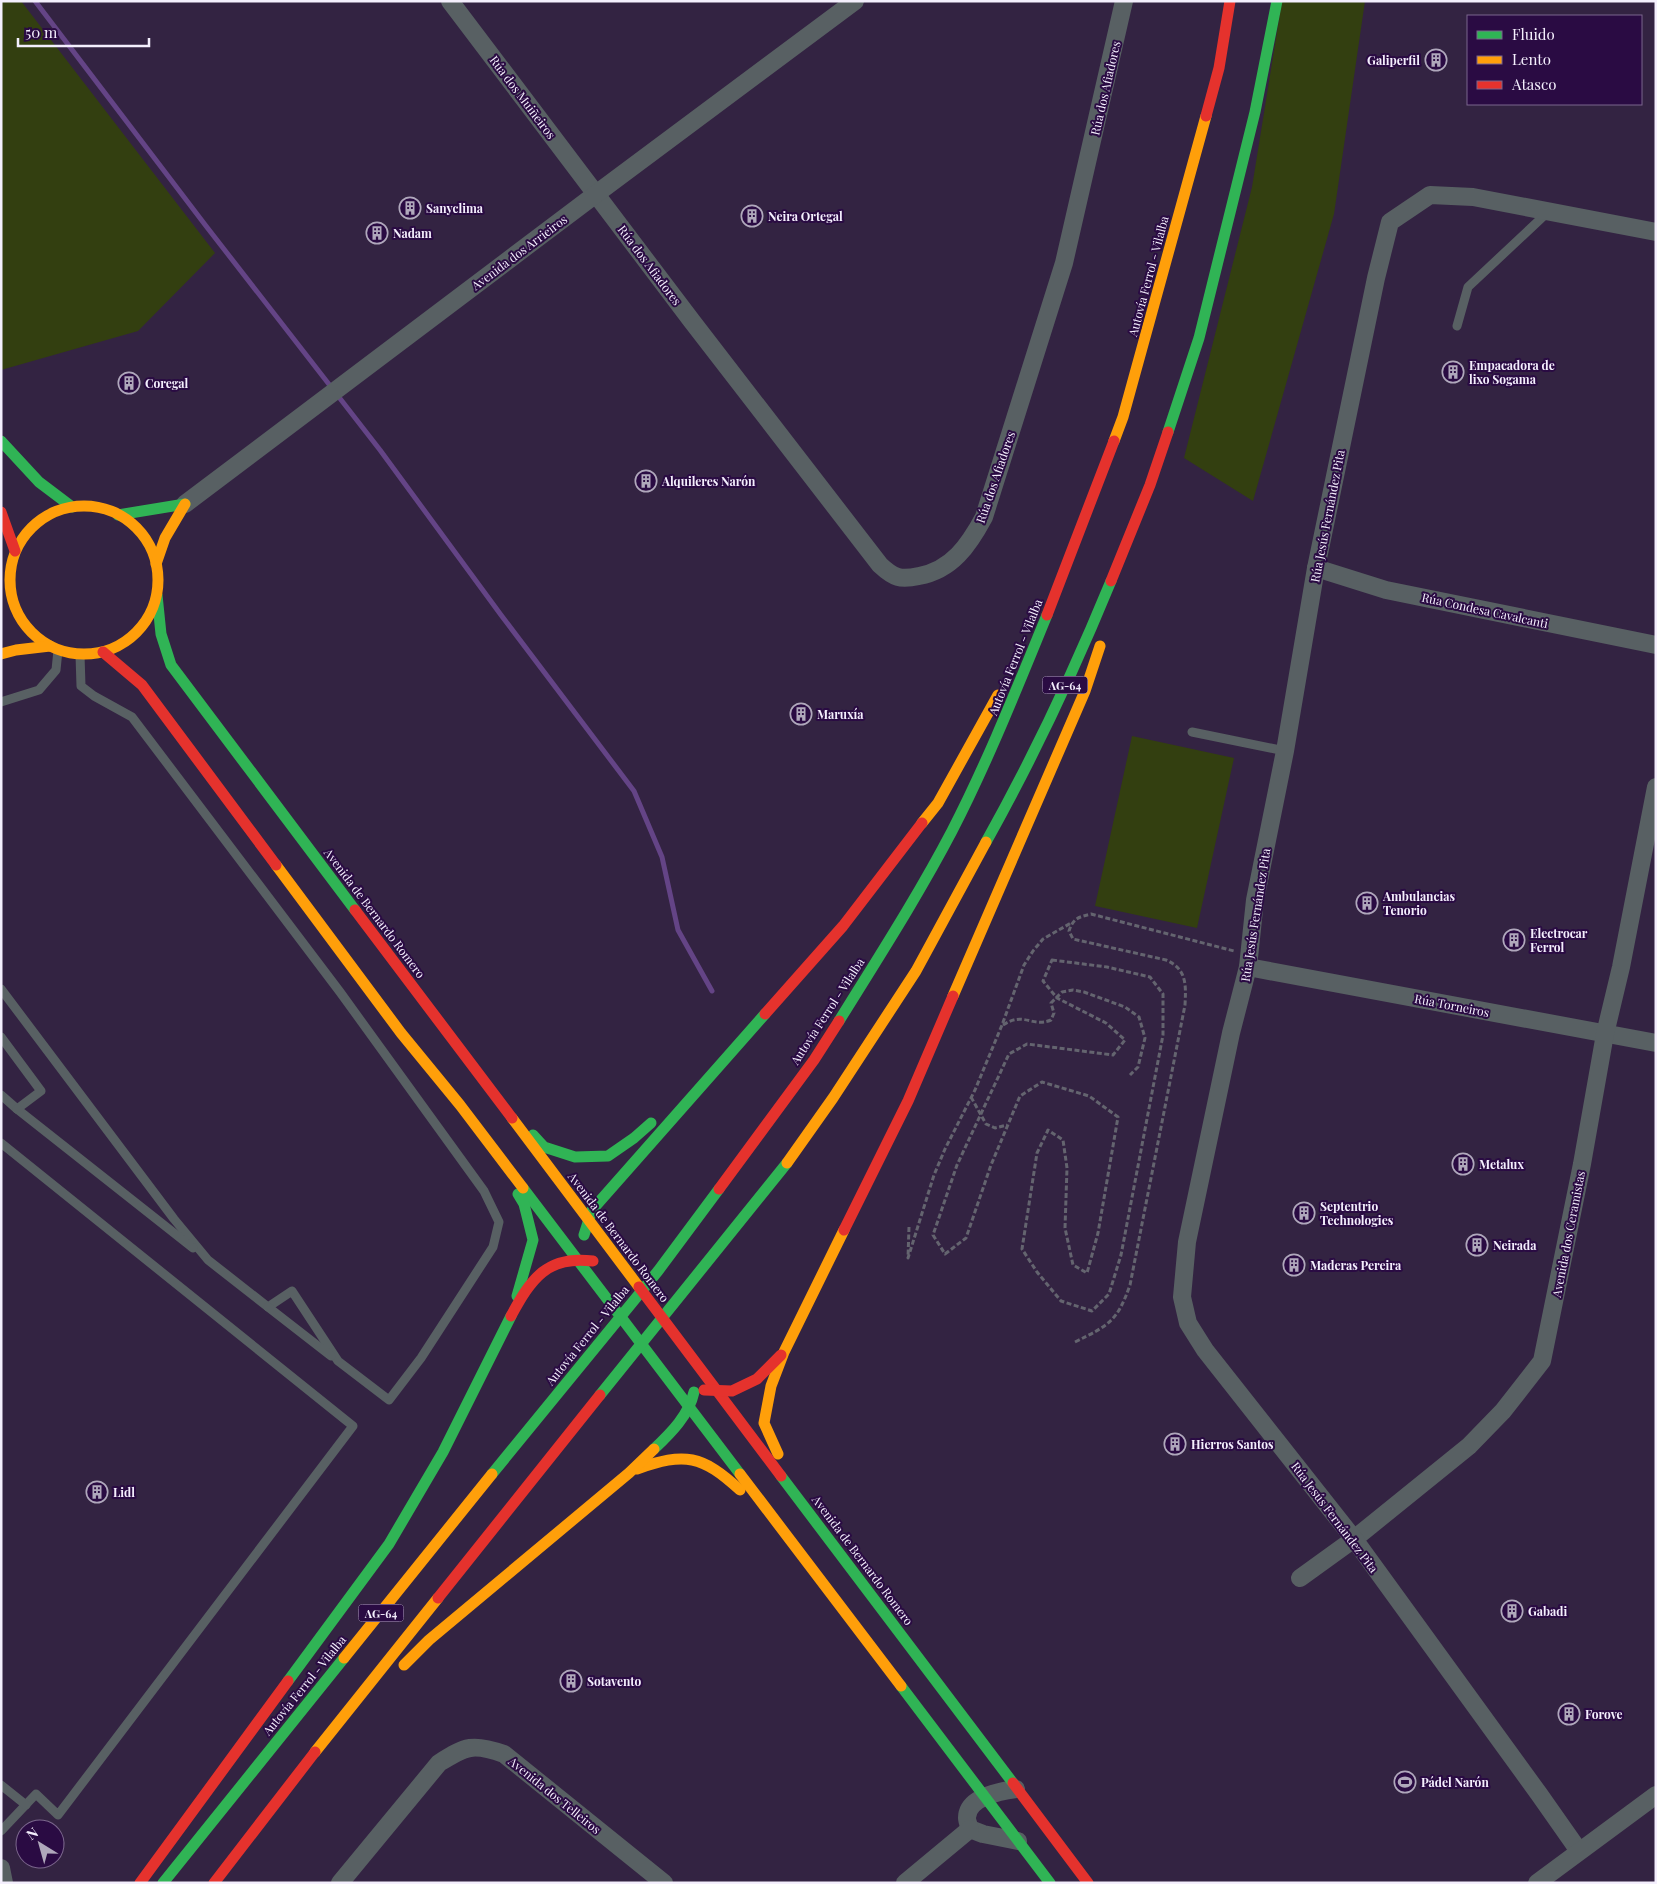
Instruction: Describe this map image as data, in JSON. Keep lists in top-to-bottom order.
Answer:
{
  "streets": {
    "highway": ["Autovía Ferrol - Vilalba", "AG-64", "Avenida de Bernardo Romero"],
    "street": [
      "Rúa dos Afiadores",
      "Rúa dos Muiñeiros",
      "Avenida dos Arrieiros",
      "Rúa Jesús Fernández Pita",
      "Rúa Condesa Cavalcanti",
      "Rúa Torneiros",
      "Avenida dos Ceramistas",
      "Avenida dos Telleiros"
    ]
  },
  "crossings": [
    ["Rúa dos Afiadores", "Rúa dos Muiñeiros"],
    ["Rúa dos Afiadores", "Avenida dos Arrieiros"],
    ["Rúa dos Muiñeiros", "Avenida dos Arrieiros"],
    ["Rúa Jesús Fernández Pita", "Rúa Condesa Cavalcanti"],
    ["Rúa Jesús Fernández Pita", "Rúa Torneiros"],
    ["Rúa Jesús Fernández Pita", "Avenida dos Ceramistas"],
    ["Rúa Torneiros", "Avenida dos Ceramistas"]
  ],
  "places": {
    "building": [
      "Galiperfil",
      "Sanyclima",
      "Neira Ortegal",
      "Nadam",
      "Empacadora de lixo Sogama",
      "Coregal",
      "Alquileres Narón",
      "Maruxía",
      "Ambulancias Tenorio",
      "Electrocar Ferrol",
      "Metalux",
      "Septentrio Technologies",
      "Neirada",
      "Maderas Pereira",
      "Hierros Santos",
      "Lidl",
      "Gabadi",
      "Sotavento",
      "Forove"
    ],
    "sports": ["Pádel Narón"]
  },
  "legend": ["Fluido", "Lento", "Atasco"],
  "scale_bar": "50 m",
  "north": "top left"
}
